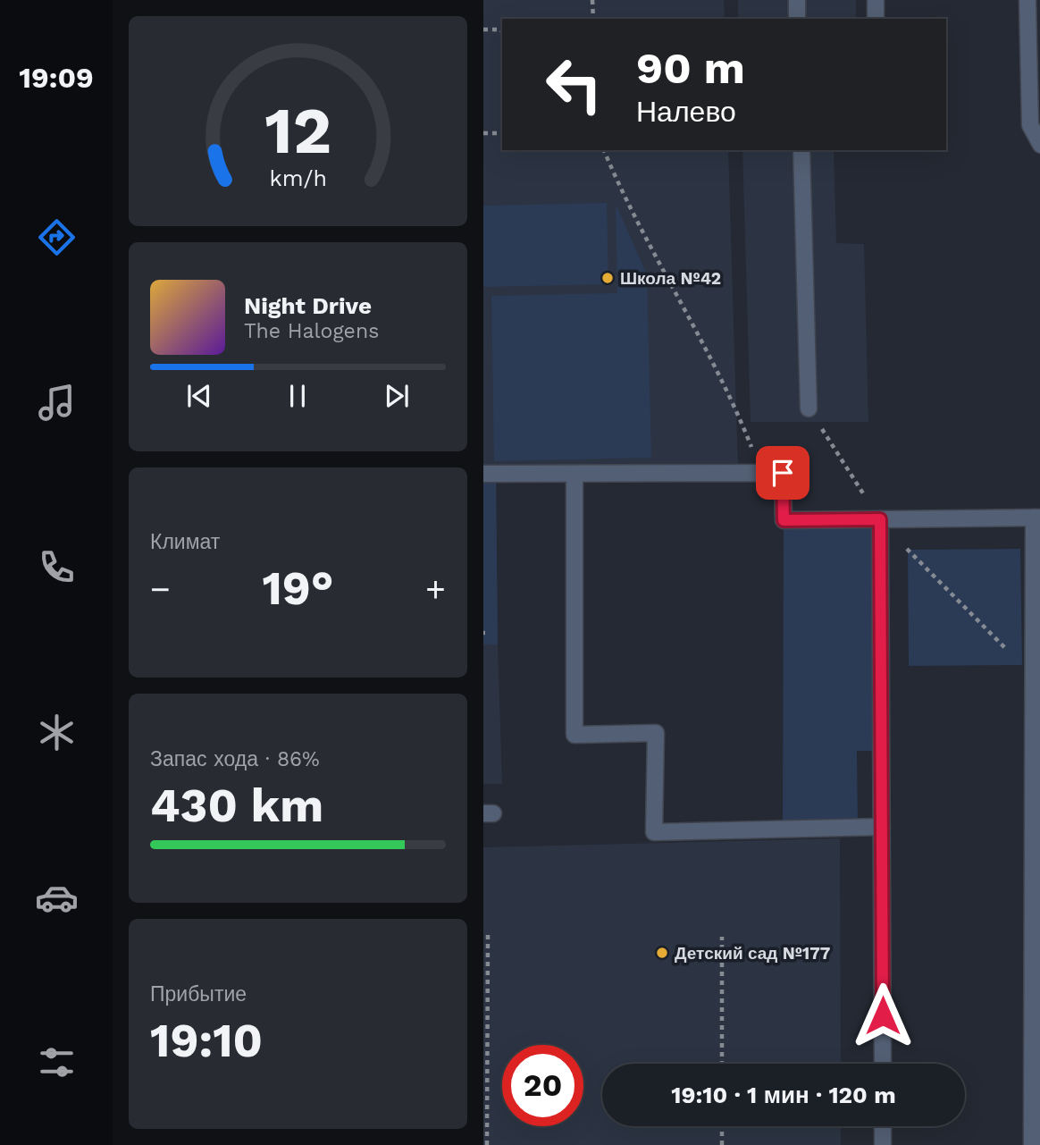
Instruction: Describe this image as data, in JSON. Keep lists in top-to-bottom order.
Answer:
{
  "places": ["Школа №42", "Детский сад №177"],
  "page": {
    "tabs": "19:09",
    "turn": ["90 m", "Налево"],
    "song": ["Night Drive", "The Halogens"],
    "tile": [
      "Климат",
      ["Запас хода · 86%", "430 km"],
      ["Прибытие", "19:10"]
    ],
    "heat": ["−", "19°", "+"],
    "limit": "20",
    "trip": "19:10 · 1 мин · 120 m",
    "gauge": ["12", "km/h"]
  }
}
